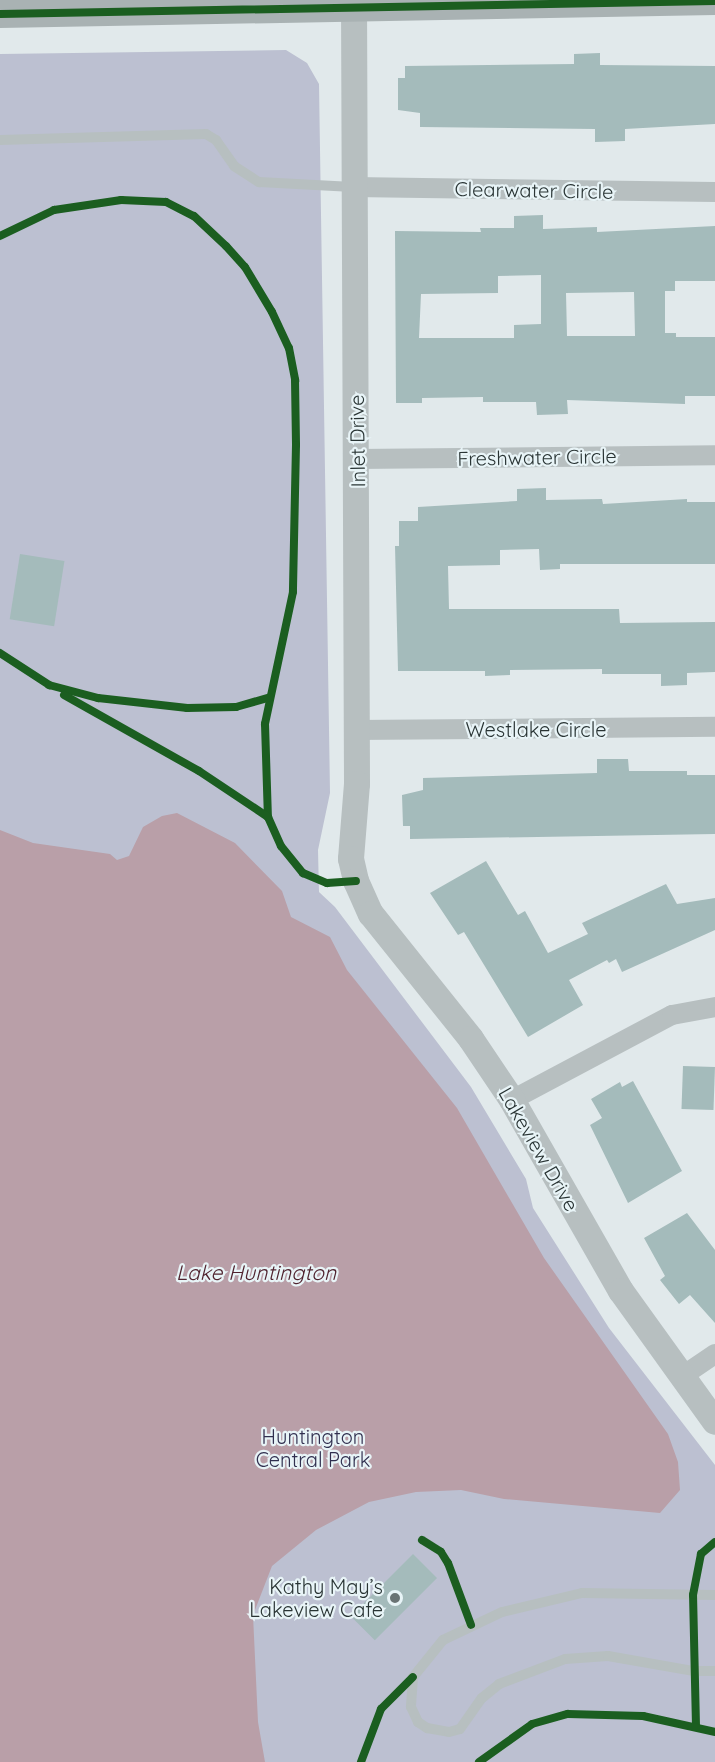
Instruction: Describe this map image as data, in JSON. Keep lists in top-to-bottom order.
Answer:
{
  "streets": {
    "street": [
      "Clearwater Circle",
      "Inlet Drive",
      "Freshwater Circle",
      "Westlake Circle",
      "Lakeview Drive"
    ]
  },
  "crossings": [
    ["Clearwater Circle", "Inlet Drive"],
    ["Inlet Drive", "Freshwater Circle"],
    ["Inlet Drive", "Westlake Circle"],
    ["Inlet Drive", "Lakeview Drive"]
  ],
  "water": ["Lake Huntington"],
  "parks": ["Huntington Central Park"],
  "places": ["Kathy May’s Lakeview Cafe"]
}
